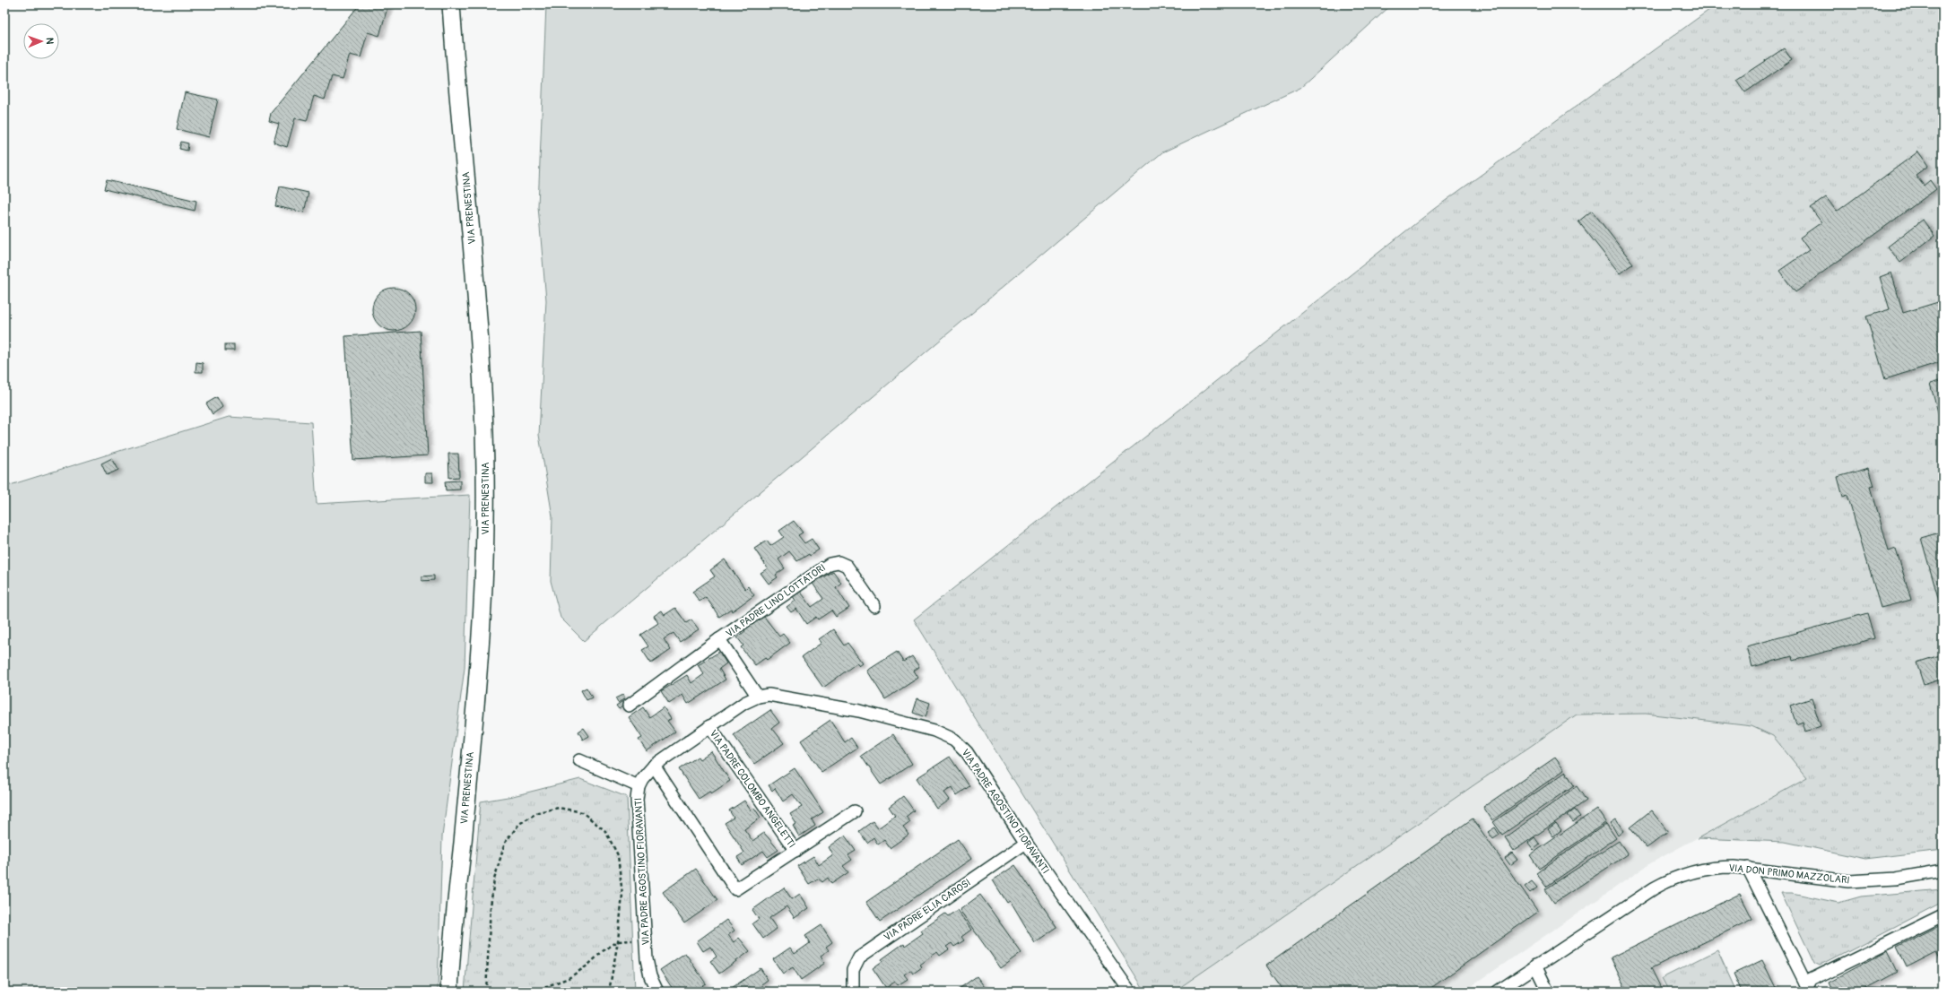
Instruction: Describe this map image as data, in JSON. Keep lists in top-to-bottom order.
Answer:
{
  "streets": {
    "main road": ["VIA PRENESTINA"],
    "street": [
      "VIA PADRE LINO LOTTATORI",
      "VIA PADRE COLOMBO ANGELETTI",
      "VIA PADRE AGOSTINO FIORAVANTI",
      "VIA DON PRIMO MAZZOLARI",
      "VIA PADRE ELIA CAROSI"
    ]
  },
  "crossings": [
    ["VIA PADRE LINO LOTTATORI", "VIA PADRE AGOSTINO FIORAVANTI"],
    ["VIA PADRE COLOMBO ANGELETTI", "VIA PADRE AGOSTINO FIORAVANTI"],
    ["VIA PADRE AGOSTINO FIORAVANTI", "VIA PADRE ELIA CAROSI"]
  ],
  "north": "right"
}
